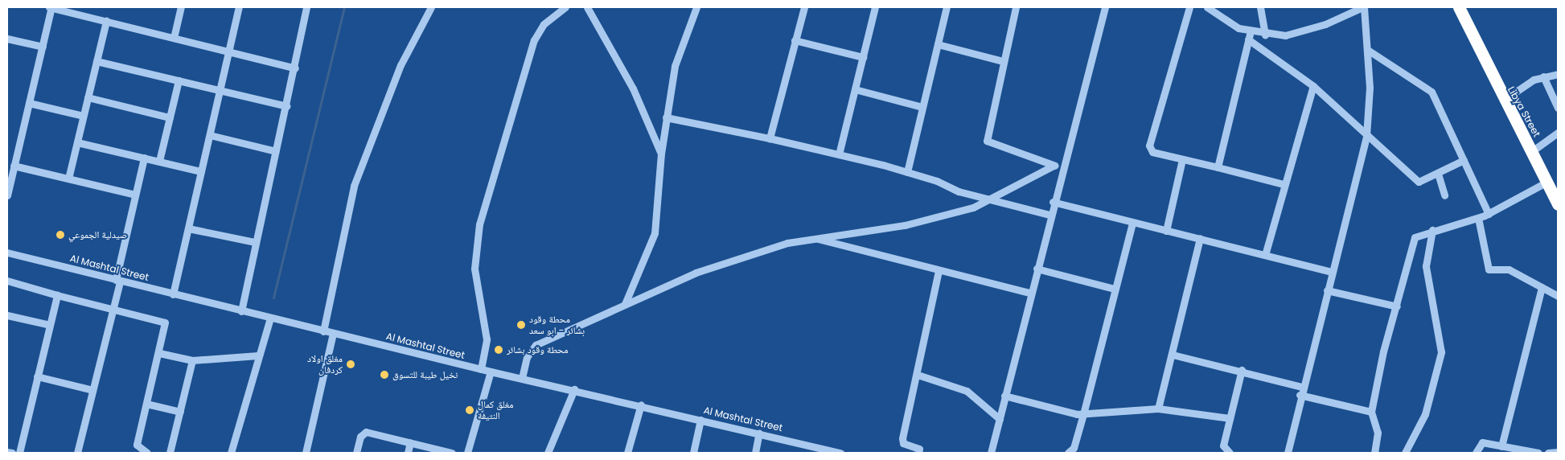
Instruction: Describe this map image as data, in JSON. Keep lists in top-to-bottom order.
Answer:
{
  "streets": {
    "highway": ["Libya Street"],
    "street": ["Al Mashtal Street"]
  },
  "places": [
    "صيدلية الجموعي",
    "محطة وقود بشائر - ابو سعد",
    "محطة وقود بشائر",
    "مغلق اولاد كردفان",
    "نخيل طيبة للتسوق",
    "مغلق كمال النتيفة"
  ]
}
